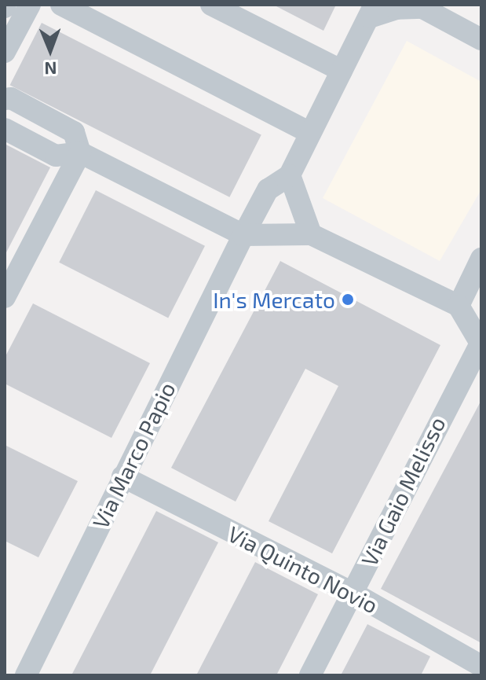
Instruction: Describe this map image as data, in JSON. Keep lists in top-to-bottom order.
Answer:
{
  "streets": {
    "street": ["Via Marco Papio", "Via Gaio Melisso", "Via Quinto Novio"]
  },
  "crossings": [
    ["Via Marco Papio", "Via Quinto Novio"],
    ["Via Gaio Melisso", "Via Quinto Novio"]
  ],
  "places": ["In's Mercato"],
  "north": "bottom"
}
